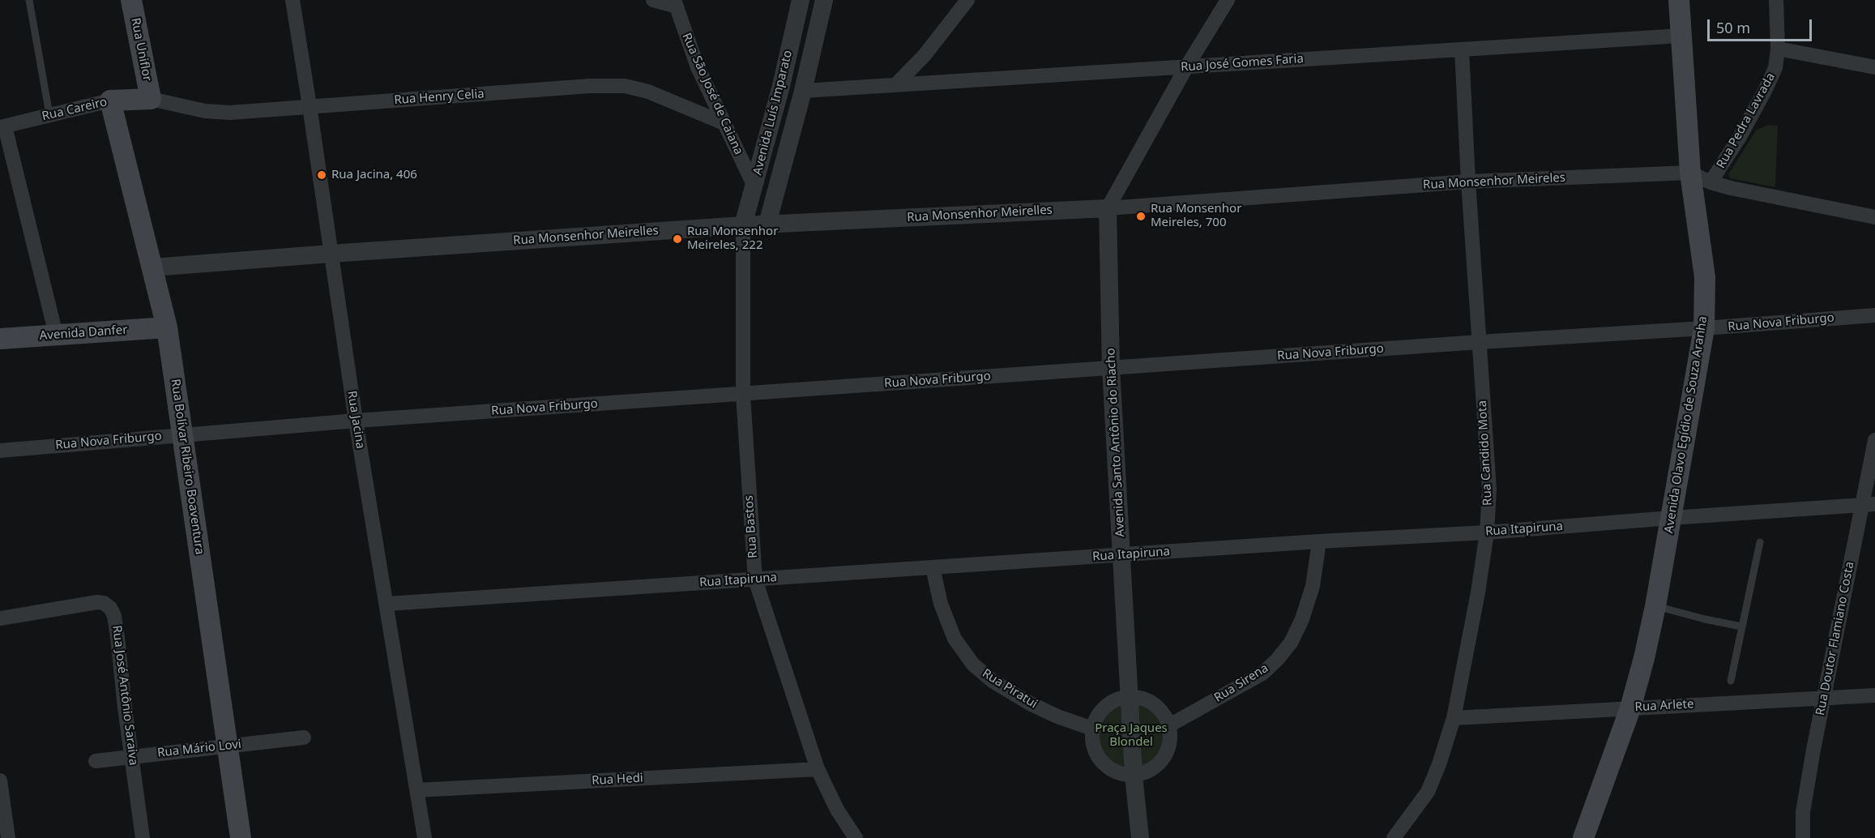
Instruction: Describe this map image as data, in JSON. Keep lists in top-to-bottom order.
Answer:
{
  "streets": {
    "main road": [
      "Rua Uniflor",
      "Rua Careiro",
      "Avenida Danfer",
      "Avenida Olavo Egídio de Souza Aranha",
      "Rua Bolívar Ribeiro Boaventura"
    ],
    "street": [
      "Rua José Gomes Faria",
      "Rua São José de Caiana",
      "Rua Henry Celia",
      "Avenida Luís Imparato",
      "Rua Pedra Lavrada",
      "Rua Monsenhor Meireles",
      "Rua Monsenhor Meirelles",
      "Rua Nova Friburgo",
      "Rua Jacina",
      "Avenida Santo Antônio do Riacho",
      "Rua Candido Mota",
      "Rua Bastos",
      "Rua Itapiruna",
      "Rua Doutor Flamiano Costa",
      "Rua Sirena",
      "Rua Piratui",
      "Rua José Antônio Saraiva",
      "Rua Arlete",
      "Rua Mário Lovi",
      "Rua Hedi"
    ]
  },
  "crossings": [
    ["Rua Uniflor", "Rua Henry Celia"],
    ["Rua Uniflor", "Rua Careiro"],
    ["Rua José Gomes Faria", "Avenida Luís Imparato"],
    ["Rua José Gomes Faria", "Avenida Olavo Egídio de Souza Aranha"],
    ["Rua José Gomes Faria", "Rua Candido Mota"],
    ["Rua São José de Caiana", "Rua Henry Celia"],
    ["Rua São José de Caiana", "Avenida Luís Imparato"],
    ["Rua Henry Celia", "Rua Careiro"],
    ["Rua Henry Celia", "Rua Jacina"],
    ["Rua Careiro", "Rua Bolívar Ribeiro Boaventura"],
    ["Avenida Luís Imparato", "Rua Monsenhor Meirelles"],
    ["Avenida Luís Imparato", "Rua Bastos"],
    ["Rua Pedra Lavrada", "Rua Monsenhor Meireles"],
    ["Rua Monsenhor Meireles", "Rua Monsenhor Meirelles"],
    ["Rua Monsenhor Meireles", "Avenida Olavo Egídio de Souza Aranha"],
    ["Rua Monsenhor Meireles", "Avenida Santo Antônio do Riacho"],
    ["Rua Monsenhor Meireles", "Rua Candido Mota"],
    ["Rua Monsenhor Meirelles", "Rua Jacina"],
    ["Rua Monsenhor Meirelles", "Avenida Santo Antônio do Riacho"],
    ["Rua Monsenhor Meirelles", "Rua Bolívar Ribeiro Boaventura"],
    ["Rua Monsenhor Meirelles", "Rua Bastos"],
    ["Rua Nova Friburgo", "Rua Jacina"],
    ["Rua Nova Friburgo", "Avenida Olavo Egídio de Souza Aranha"],
    ["Rua Nova Friburgo", "Avenida Santo Antônio do Riacho"],
    ["Rua Nova Friburgo", "Rua Candido Mota"],
    ["Rua Nova Friburgo", "Rua Bolívar Ribeiro Boaventura"],
    ["Rua Nova Friburgo", "Rua Bastos"],
    ["Avenida Danfer", "Rua Bolívar Ribeiro Boaventura"],
    ["Rua Jacina", "Rua Itapiruna"],
    ["Rua Jacina", "Rua Hedi"],
    ["Avenida Olavo Egídio de Souza Aranha", "Rua Itapiruna"],
    ["Avenida Olavo Egídio de Souza Aranha", "Rua Arlete"],
    ["Avenida Santo Antônio do Riacho", "Rua Itapiruna"],
    ["Rua Candido Mota", "Rua Itapiruna"],
    ["Rua Candido Mota", "Rua Arlete"],
    ["Rua Bolívar Ribeiro Boaventura", "Rua Mário Lovi"],
    ["Rua Bastos", "Rua Itapiruna"],
    ["Rua Bastos", "Rua Hedi"],
    ["Rua Itapiruna", "Rua Doutor Flamiano Costa"],
    ["Rua Itapiruna", "Rua Sirena"],
    ["Rua Itapiruna", "Rua Piratui"],
    ["Rua Doutor Flamiano Costa", "Rua Arlete"],
    ["Rua José Antônio Saraiva", "Rua Mário Lovi"]
  ],
  "parks": ["Praça Jaques Blondel"],
  "places": ["Rua Jacina, 406", "Rua Monsenhor Meireles, 700", "Rua Monsenhor Meireles, 222"],
  "scale_bar": "50 m"
}
